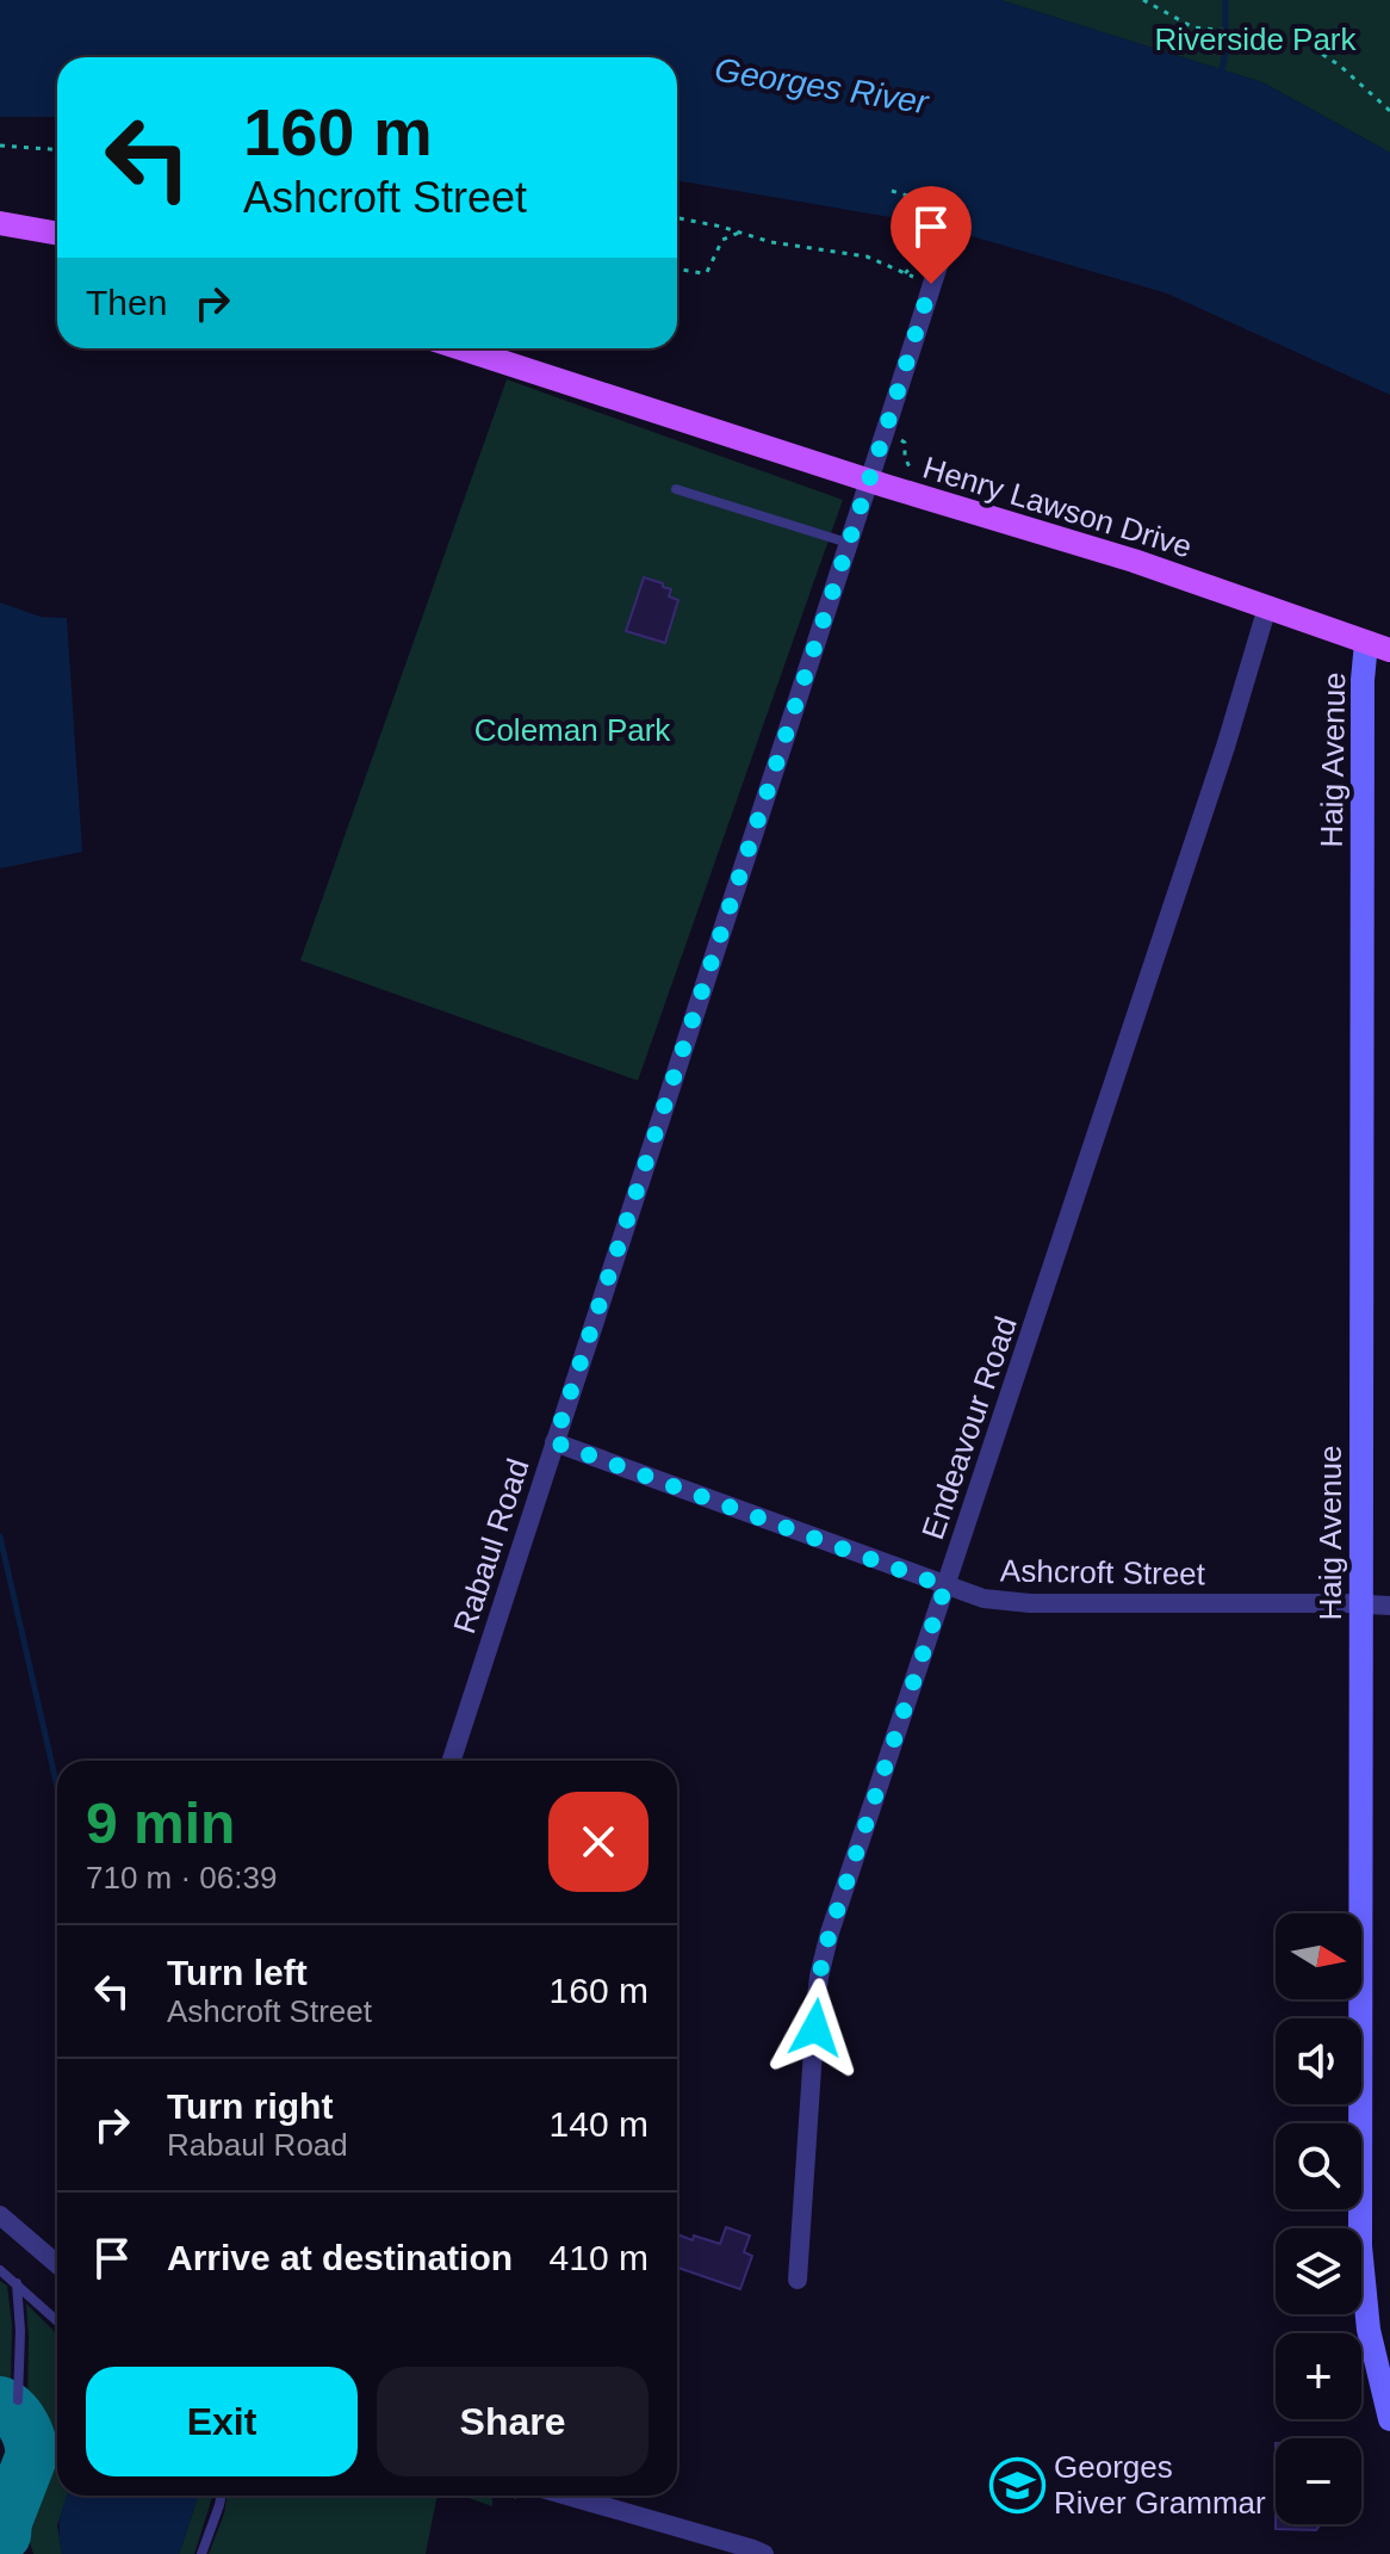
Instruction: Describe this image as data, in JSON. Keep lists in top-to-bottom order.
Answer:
{
  "streets": {
    "main road": ["Henry Lawson Drive", "Haig Avenue"],
    "street": ["Endeavour Road", "Rabaul Road", "Ashcroft Street"]
  },
  "crossings": [
    ["Henry Lawson Drive", "Haig Avenue"],
    ["Henry Lawson Drive", "Endeavour Road"],
    ["Henry Lawson Drive", "Rabaul Road"],
    ["Haig Avenue", "Ashcroft Street"],
    ["Endeavour Road", "Ashcroft Street"],
    ["Rabaul Road", "Ashcroft Street"]
  ],
  "water": ["Georges River"],
  "parks": ["Riverside Park", "Coleman Park"],
  "places": {
    "school or university": ["Georges River Grammar"]
  },
  "north": "right",
  "page": {
    "turn": ["160 m", "Ashcroft Street"],
    "then": "Then",
    "heading": ["9 min", "710 m · 06:39"],
    "map_buttons": ["+", "−"],
    "list": [
      {
        "name": "Turn left",
        "note": "Ashcroft Street",
        "value": "160 m"
      },
      {
        "name": "Turn right",
        "note": "Rabaul Road",
        "value": "140 m"
      },
      {
        "name": "Arrive at destination",
        "value": "410 m"
      }
    ],
    "buttons": ["Exit", "Share"]
  }
}
